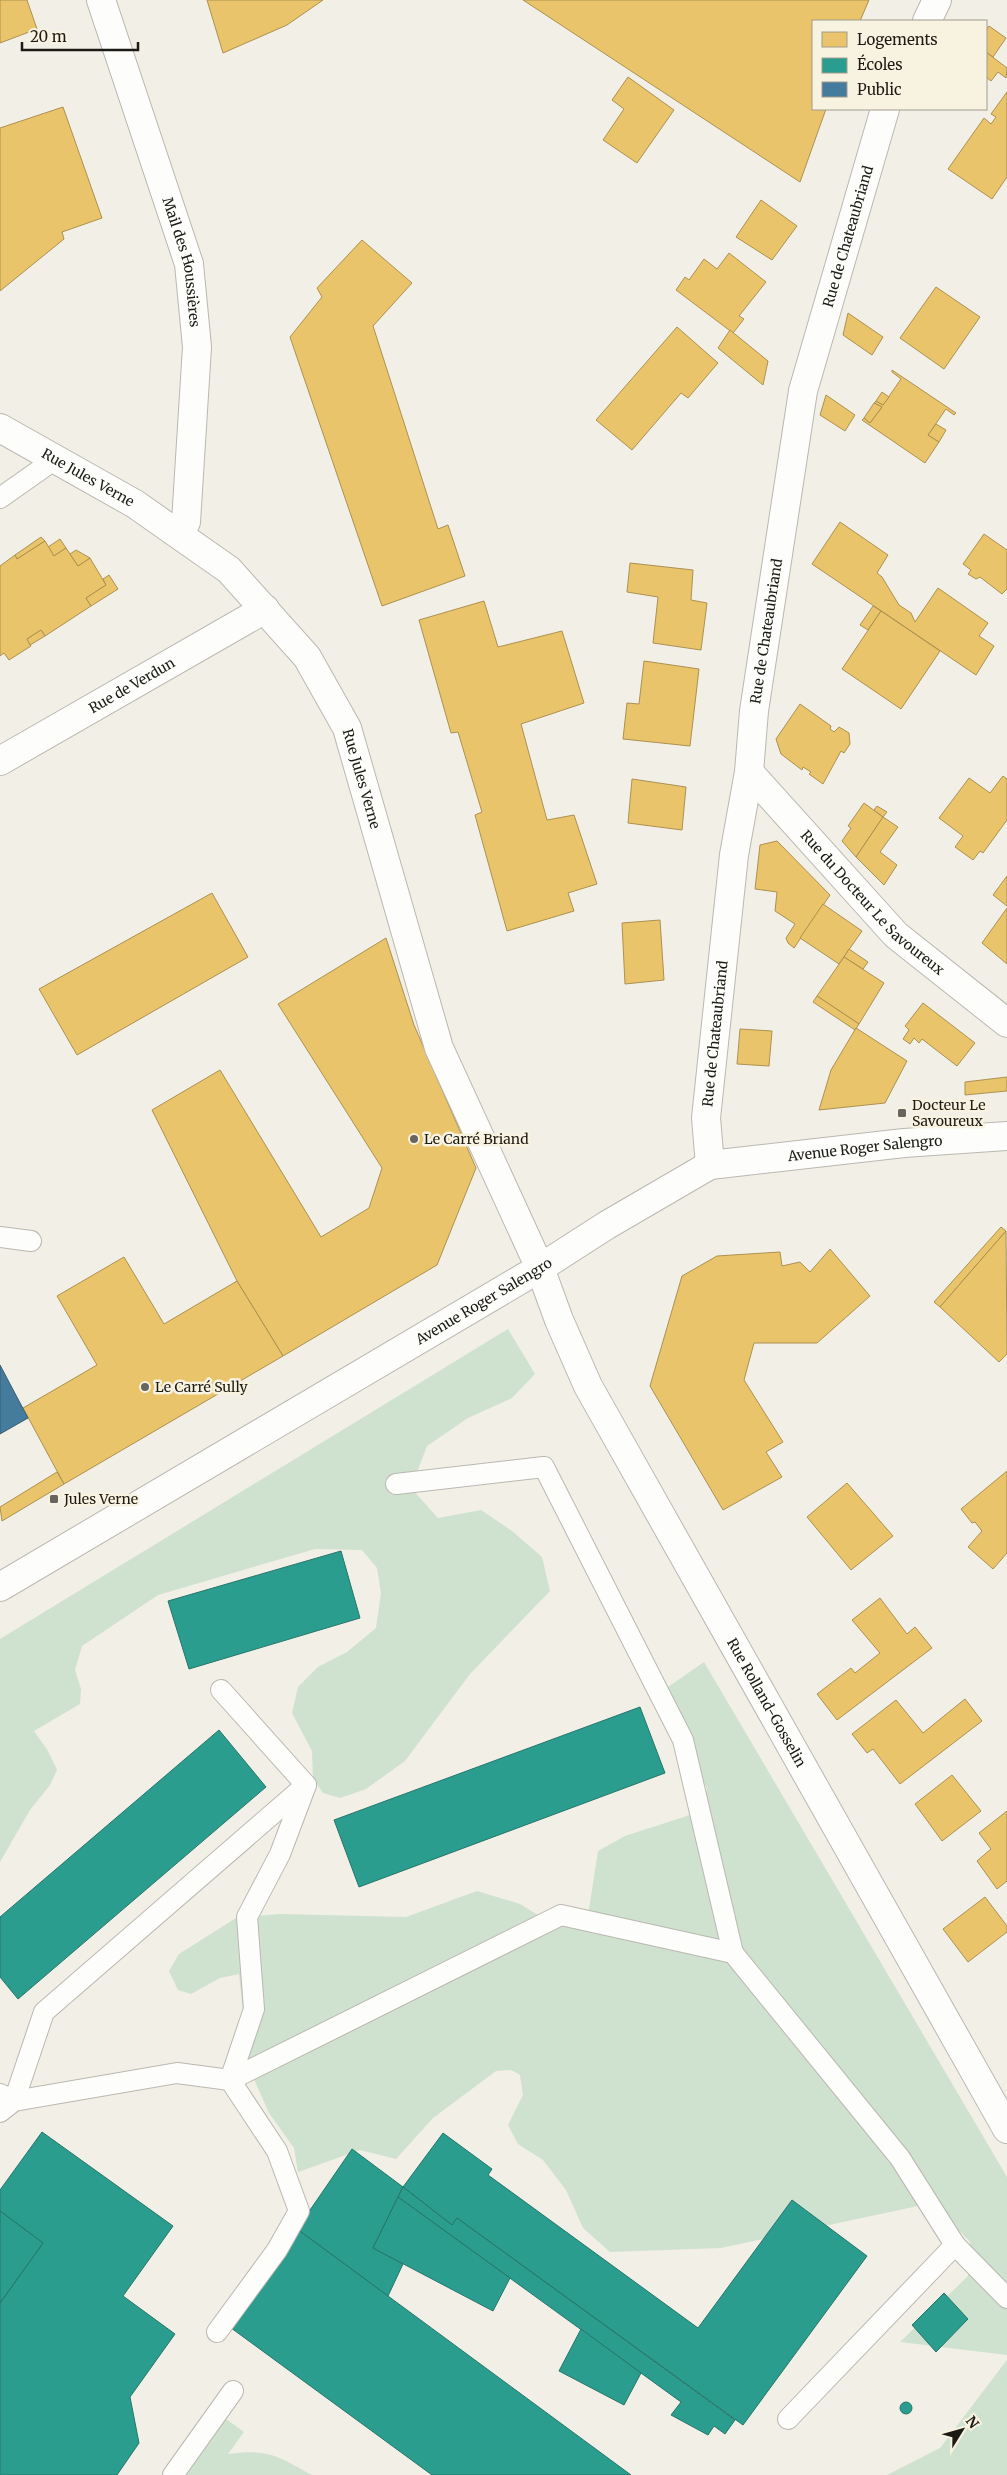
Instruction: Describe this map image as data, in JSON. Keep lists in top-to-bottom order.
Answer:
{
  "streets": {
    "street": [
      "Rue de Chateaubriand",
      "Mail des Houssières",
      "Rue Jules Verne",
      "Rue de Verdun",
      "Rue du Docteur Le Savoureux",
      "Avenue Roger Salengro",
      "Rue Rolland-Gosselin"
    ]
  },
  "crossings": [
    ["Rue de Chateaubriand", "Rue du Docteur Le Savoureux"],
    ["Rue de Chateaubriand", "Avenue Roger Salengro"],
    ["Mail des Houssières", "Rue Jules Verne"],
    ["Rue Jules Verne", "Rue de Verdun"],
    ["Rue Jules Verne", "Avenue Roger Salengro"],
    ["Rue Jules Verne", "Rue Rolland-Gosselin"],
    ["Avenue Roger Salengro", "Rue Rolland-Gosselin"]
  ],
  "places": {
    "transit": ["Docteur Le Savoureux", "Jules Verne"],
    "other": ["Le Carré Briand", "Le Carré Sully"]
  },
  "legend": ["Logements", "Écoles", "Public"],
  "scale_bar": "20 m",
  "north": "top right"
}
